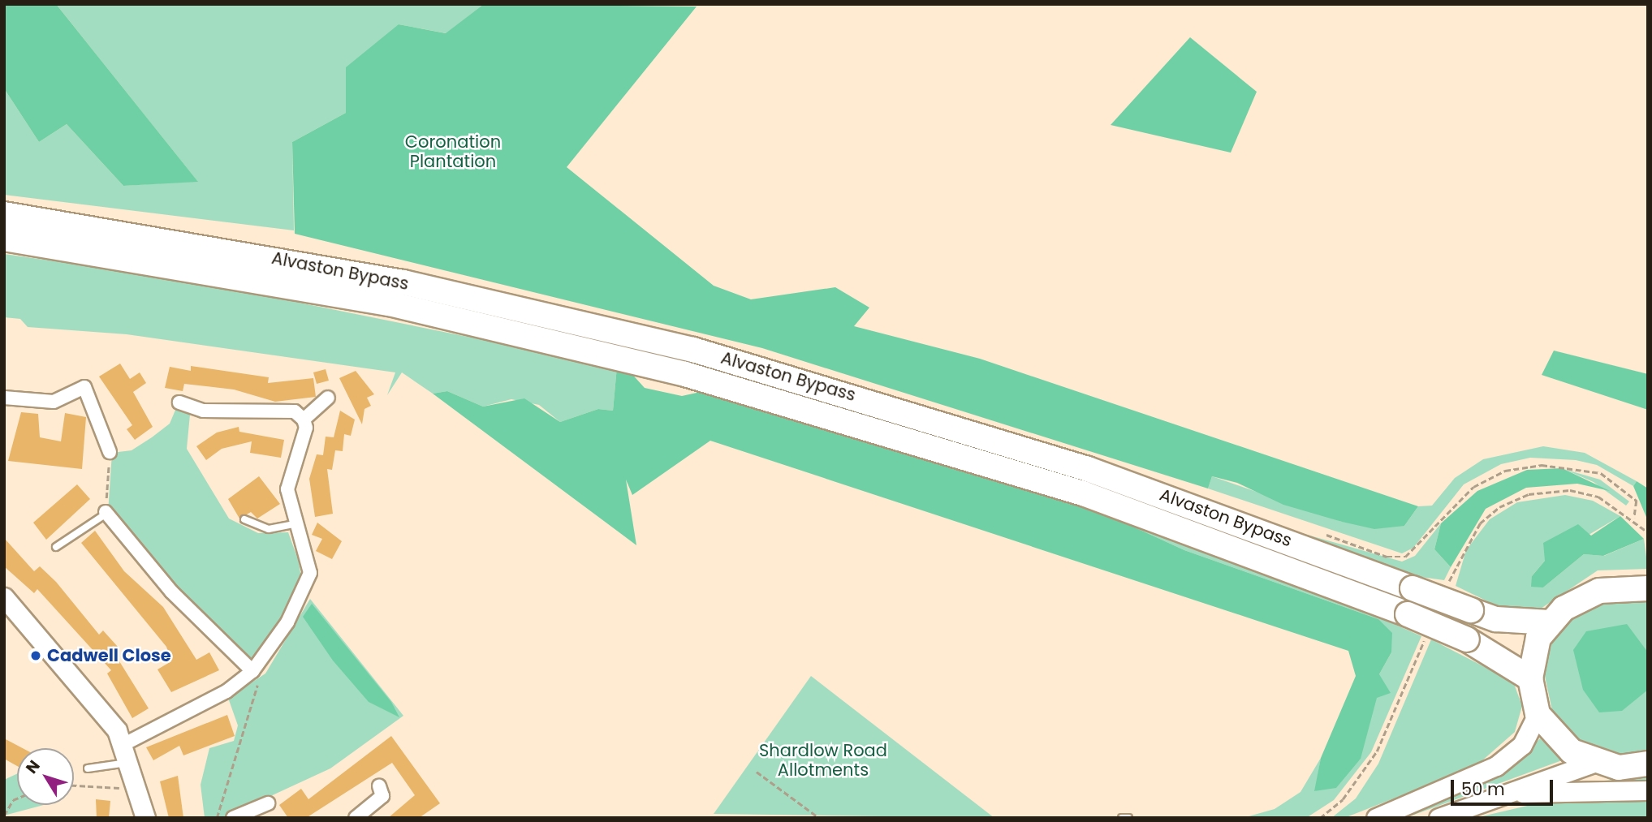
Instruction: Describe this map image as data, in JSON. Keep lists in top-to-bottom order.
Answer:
{
  "streets": {
    "highway": ["Alvaston Bypass"]
  },
  "parks": ["Coronation Plantation", "Shardlow Road Allotments"],
  "places": ["Cadwell Close"],
  "scale_bar": "50 m",
  "north": "top left"
}
